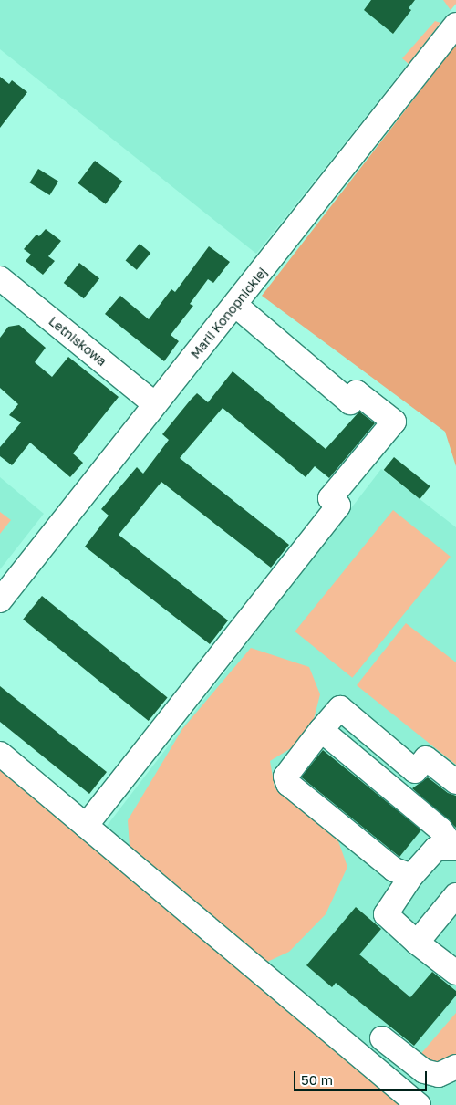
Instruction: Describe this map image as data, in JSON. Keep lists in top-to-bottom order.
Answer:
{
  "streets": {
    "street": ["Marii Konopnickiej", "Letniskowa"]
  },
  "crossings": [
    ["Marii Konopnickiej", "Letniskowa"]
  ],
  "scale_bar": "50 m"
}
